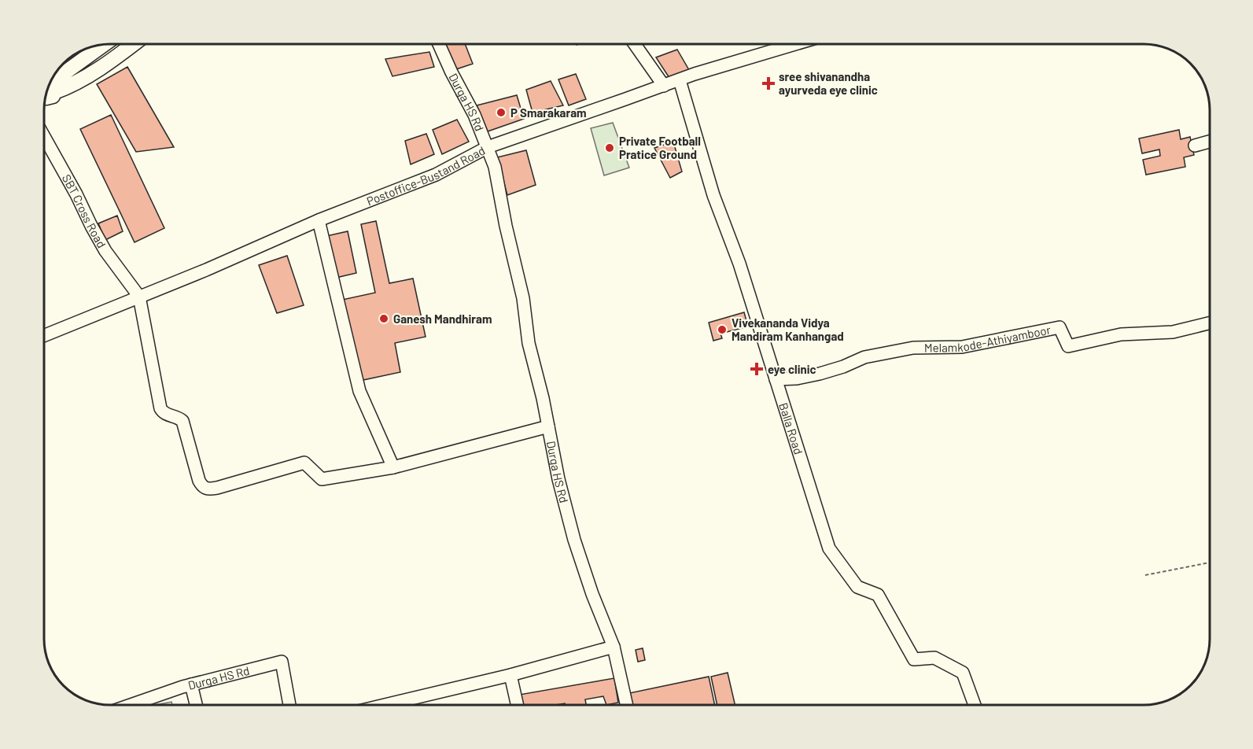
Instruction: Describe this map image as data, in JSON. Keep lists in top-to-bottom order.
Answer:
{
  "streets": {
    "street": [
      "Durga HS Rd",
      "Postoffice-Bustand Road",
      "SBT Cross Road",
      "Melamkode-Athiyamboor",
      "Balla Road"
    ]
  },
  "crossings": [
    ["Durga HS Rd", "Postoffice-Bustand Road"],
    ["Postoffice-Bustand Road", "SBT Cross Road"],
    ["Postoffice-Bustand Road", "Balla Road"],
    ["Melamkode-Athiyamboor", "Balla Road"]
  ],
  "places": {
    "health": ["sree shivanandha ayurveda eye clinic", "eye clinic"],
    "other": [
      "P Smarakaram",
      "Private Football Pratice Ground",
      "Ganesh Mandhiram",
      "Vivekananda Vidya Mandiram Kanhangad"
    ]
  }
}
